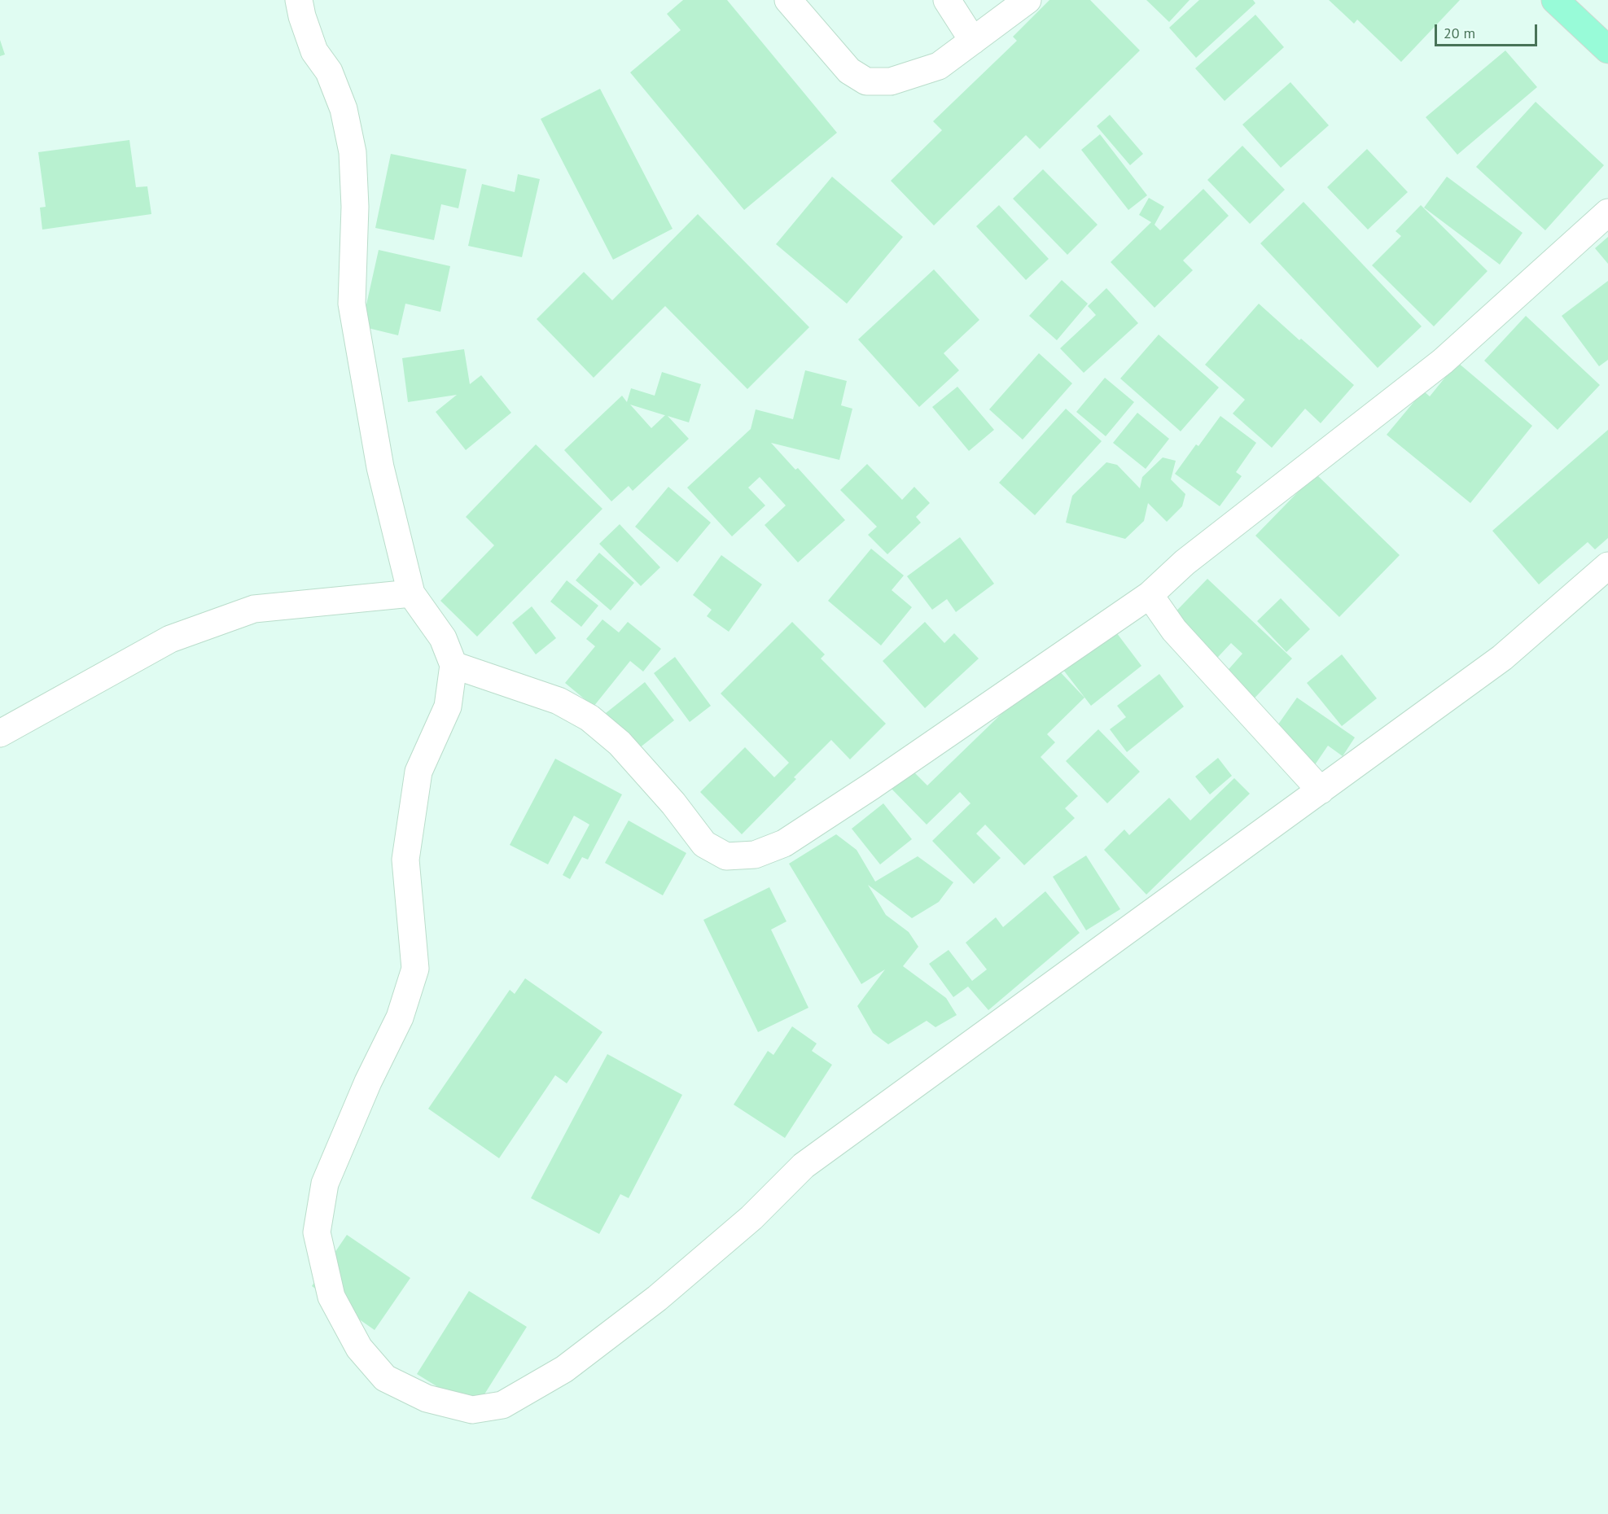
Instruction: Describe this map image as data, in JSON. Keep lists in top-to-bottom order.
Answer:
{
  "scale_bar": "20 m"
}
